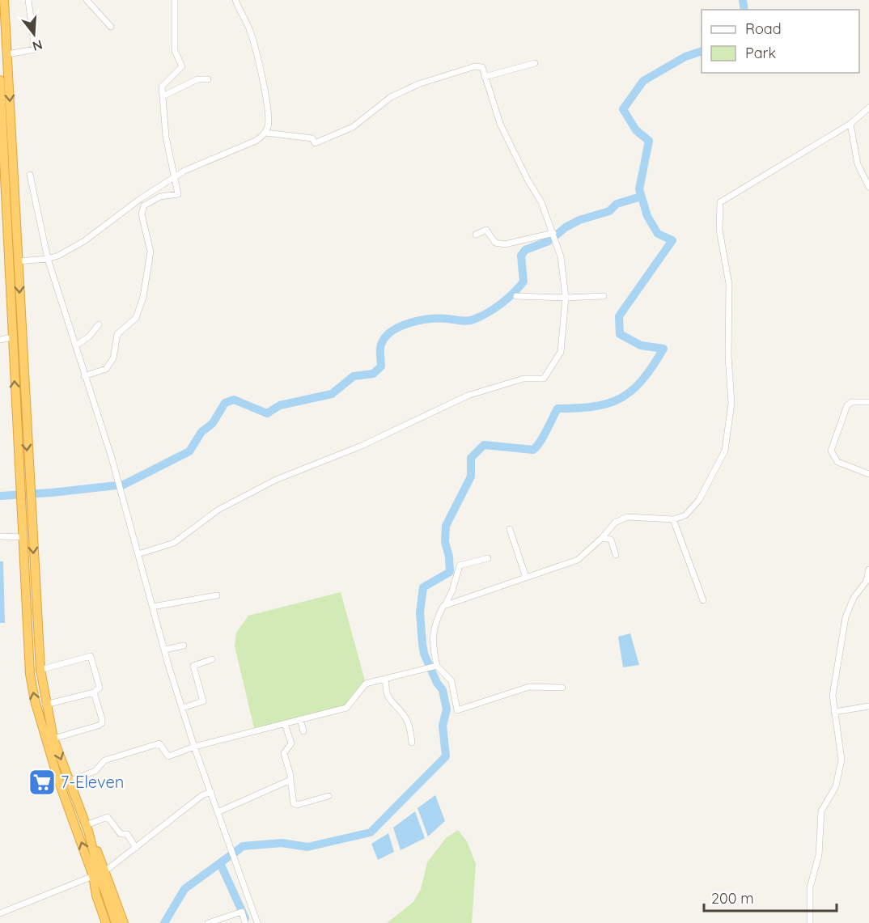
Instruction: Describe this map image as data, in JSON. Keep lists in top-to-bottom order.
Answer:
{
  "places": {
    "supermarket": ["7-Eleven"]
  },
  "legend": ["Road", "Park"],
  "scale_bar": "200 m",
  "north": "bottom"
}
